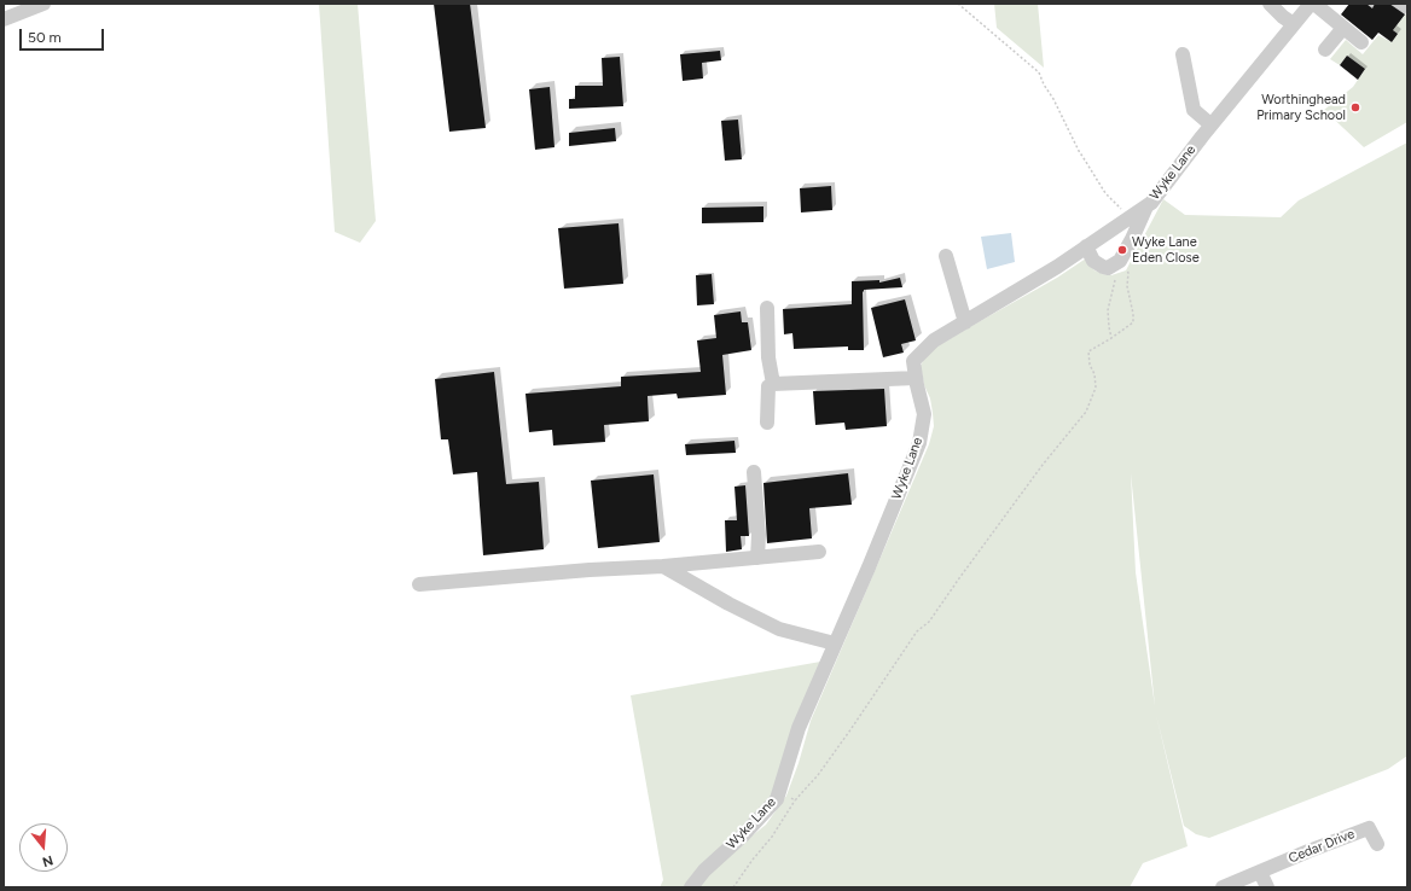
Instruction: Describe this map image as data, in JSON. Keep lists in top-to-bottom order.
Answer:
{
  "streets": {
    "street": ["Wyke Lane", "Cedar Drive"]
  },
  "places": ["Worthinghead Primary School", "Wyke Lane Eden Close"],
  "scale_bar": "50 m",
  "north": "bottom"
}
